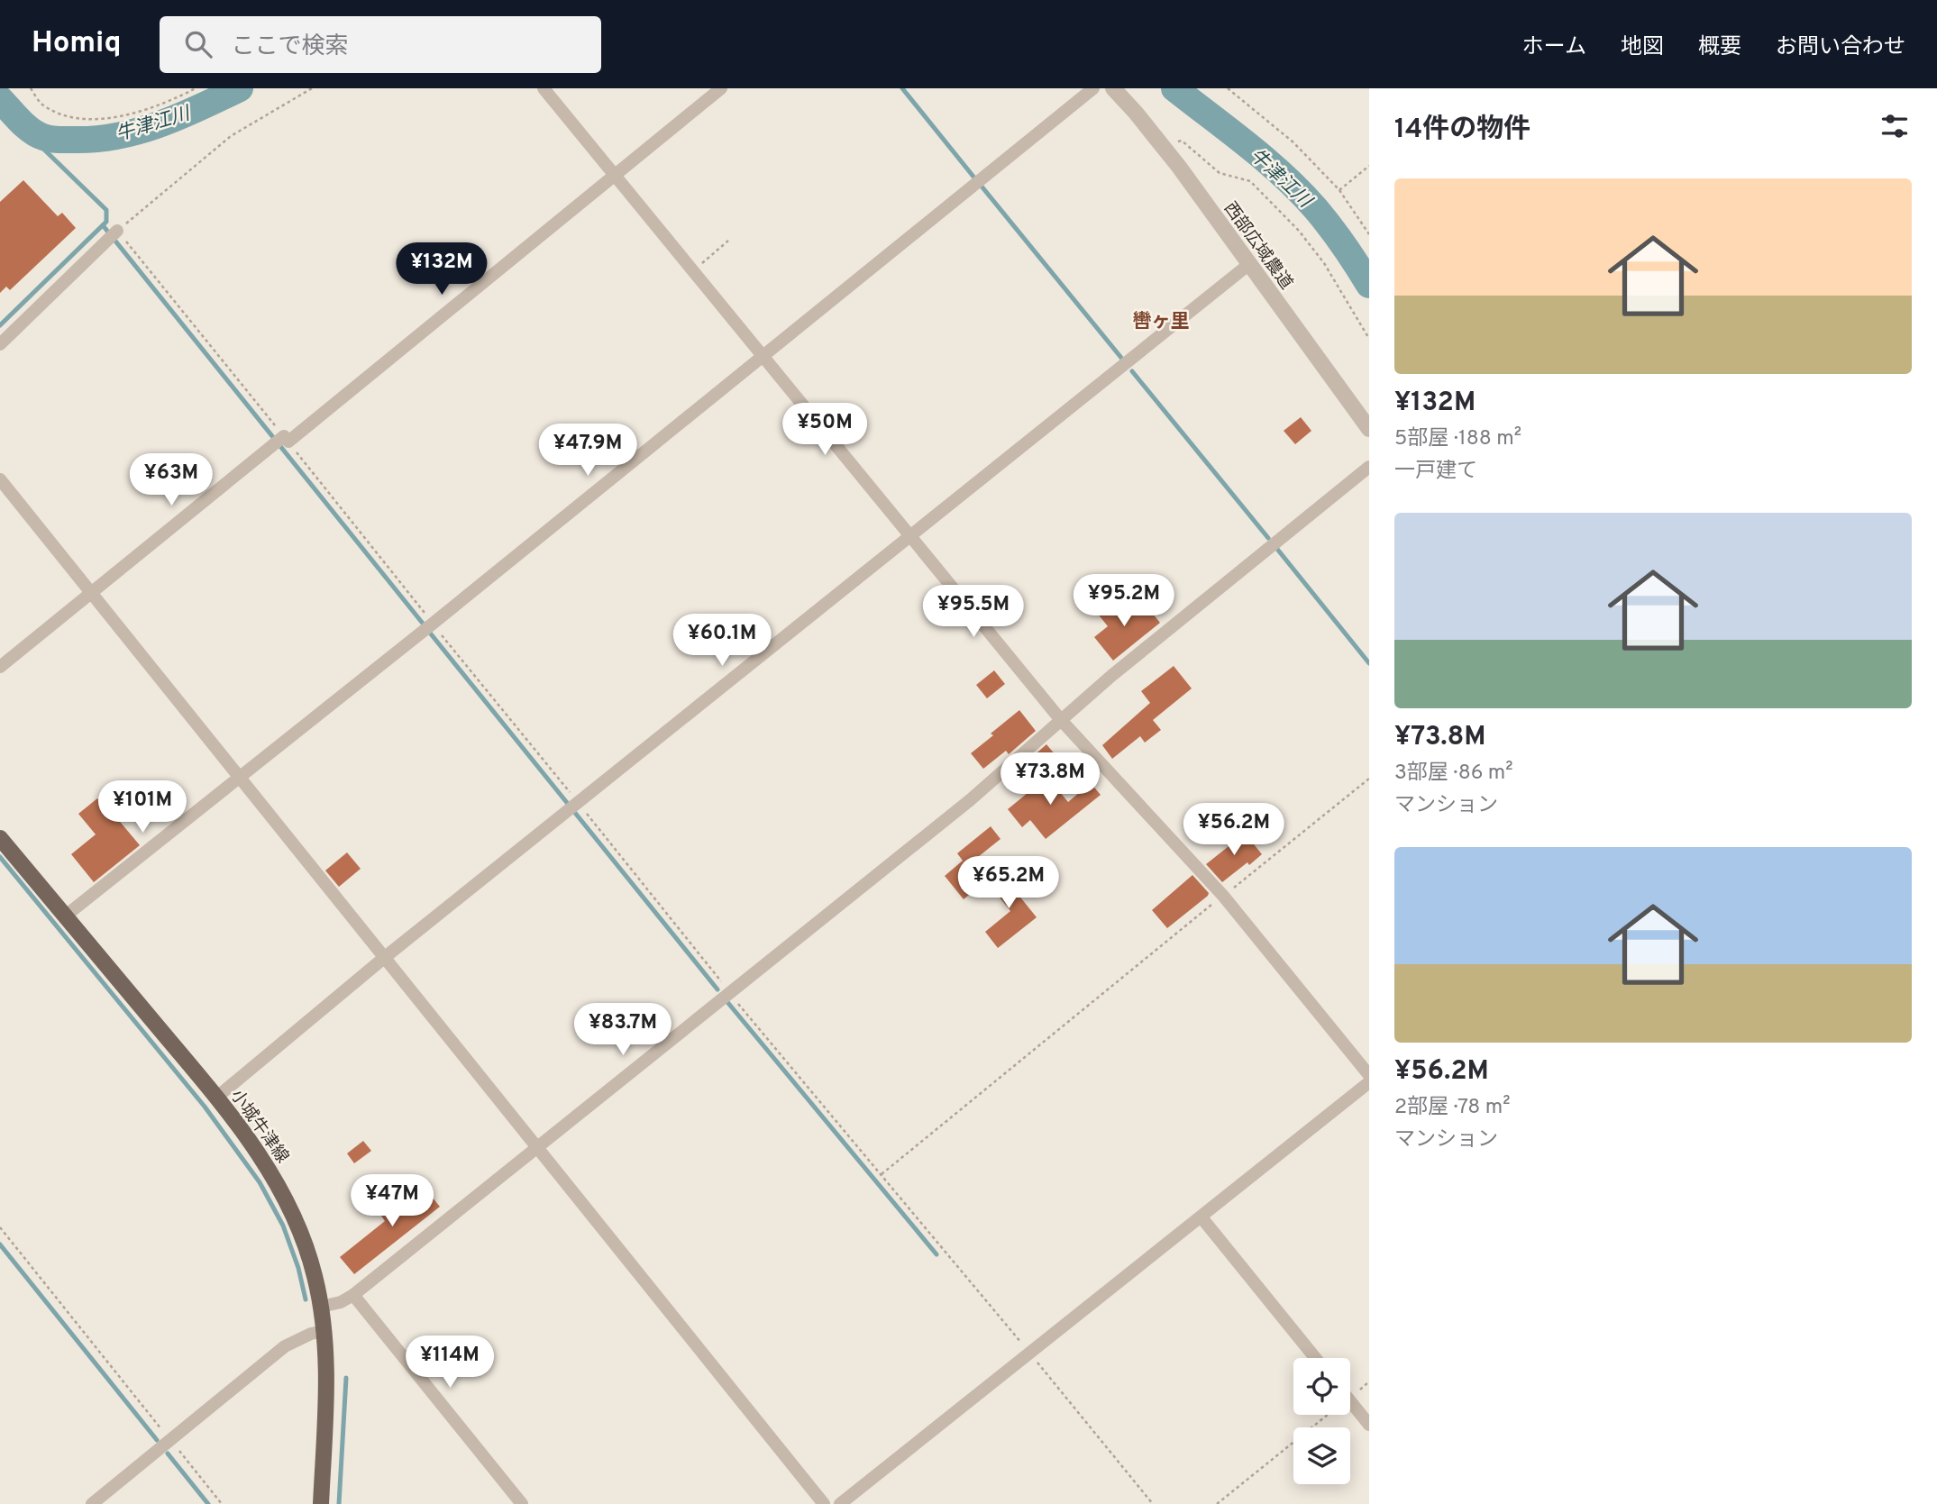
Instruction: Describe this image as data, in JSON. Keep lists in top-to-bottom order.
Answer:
{
  "streets": {
    "main road": ["小城牛津線"],
    "street": ["西部広域農道"]
  },
  "districts": ["轡ヶ里"],
  "water": ["牛津江川"],
  "page": {
    "header": "Homiq",
    "search": "ここで検索",
    "nav": [
      "ホーム",
      "地図",
      "概要",
      "お問い合わせ"
    ],
    "heading": "14件の物件",
    "list": [
      {
        "name": "¥132M",
        "note": "5部屋 · 188 m² · 一戸建て"
      },
      {
        "name": "¥73.8M",
        "note": "3部屋 · 86 m² · マンション"
      },
      {
        "name": "¥56.2M",
        "note": "2部屋 · 78 m² · マンション"
      }
    ],
    "price": [
      "¥132M",
      "¥50M",
      "¥47.9M",
      "¥63M",
      "¥95.2M",
      "¥95.5M",
      "¥60.1M",
      "¥73.8M",
      "¥101M",
      "¥56.2M",
      "¥65.2M",
      "¥83.7M",
      "¥47M",
      "¥114M"
    ]
  }
}
